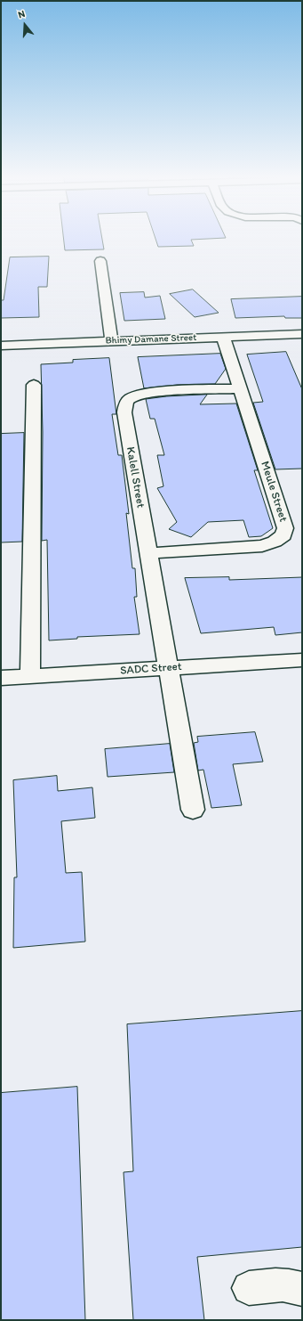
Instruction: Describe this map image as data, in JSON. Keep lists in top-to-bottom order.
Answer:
{
  "streets": {
    "street": [
      "Bhimy Damane Street",
      "Kalell Street",
      "Meule Street",
      "SADC Street"
    ]
  },
  "crossings": [
    ["Bhimy Damane Street", "Meule Street"],
    ["Kalell Street", "Meule Street"],
    ["Kalell Street", "SADC Street"]
  ],
  "north": "top"
}
